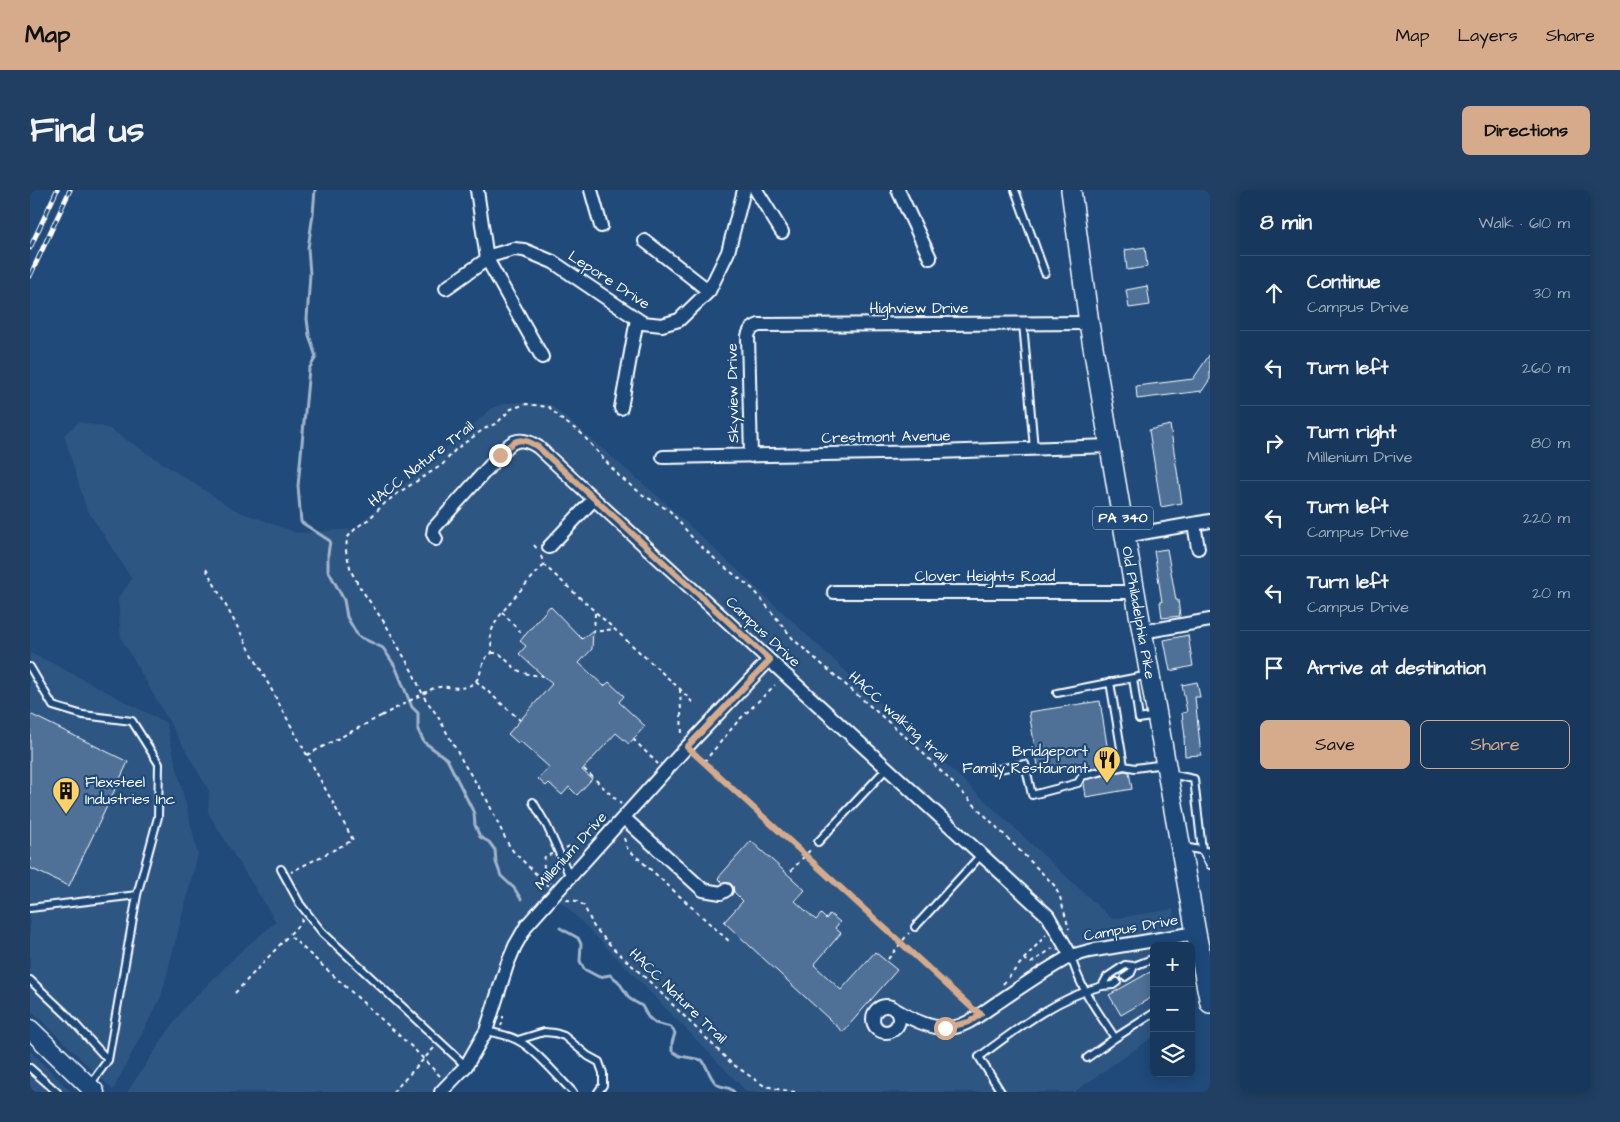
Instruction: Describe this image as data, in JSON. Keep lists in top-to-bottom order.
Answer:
{
  "streets": {
    "main road": ["PA 340", "Old Philadelphia Pike"],
    "street": [
      "Lepore Drive",
      "Highview Drive",
      "Skyview Drive",
      "Crestmont Avenue",
      "Clover Heights Road",
      "Campus Drive",
      "Millenium Drive"
    ],
    "path": ["HACC Nature Trail", "HACC walking trail"]
  },
  "crossings": [
    ["Highview Drive", "Skyview Drive"],
    ["Highview Drive", "Old Philadelphia Pike"],
    ["Skyview Drive", "Crestmont Avenue"],
    ["Crestmont Avenue", "Old Philadelphia Pike"],
    ["HACC Nature Trail", "HACC walking trail"],
    ["Clover Heights Road", "Old Philadelphia Pike"],
    ["Old Philadelphia Pike", "Campus Drive"],
    ["Campus Drive", "Millenium Drive"]
  ],
  "places": {
    "restaurant": ["Bridgeport Family Restaurant"],
    "building": ["Flexsteel Industries Inc"]
  },
  "page": {
    "header": "Map",
    "nav": ["Map", "Layers", "Share"],
    "title": "Find us",
    "buttons": [
      "Directions",
      ["Save", "Share"]
    ],
    "heading": ["8 min", "Walk · 610 m"],
    "list": [
      ["Continue", "Campus Drive", "30 m"],
      ["Turn left", "260 m"],
      ["Turn right", "Millenium Drive", "80 m"],
      ["Turn left", "Campus Drive", "220 m"],
      ["Turn left", "Campus Drive", "20 m"],
      "Arrive at destination"
    ],
    "map_buttons": ["+", "−"]
  }
}
